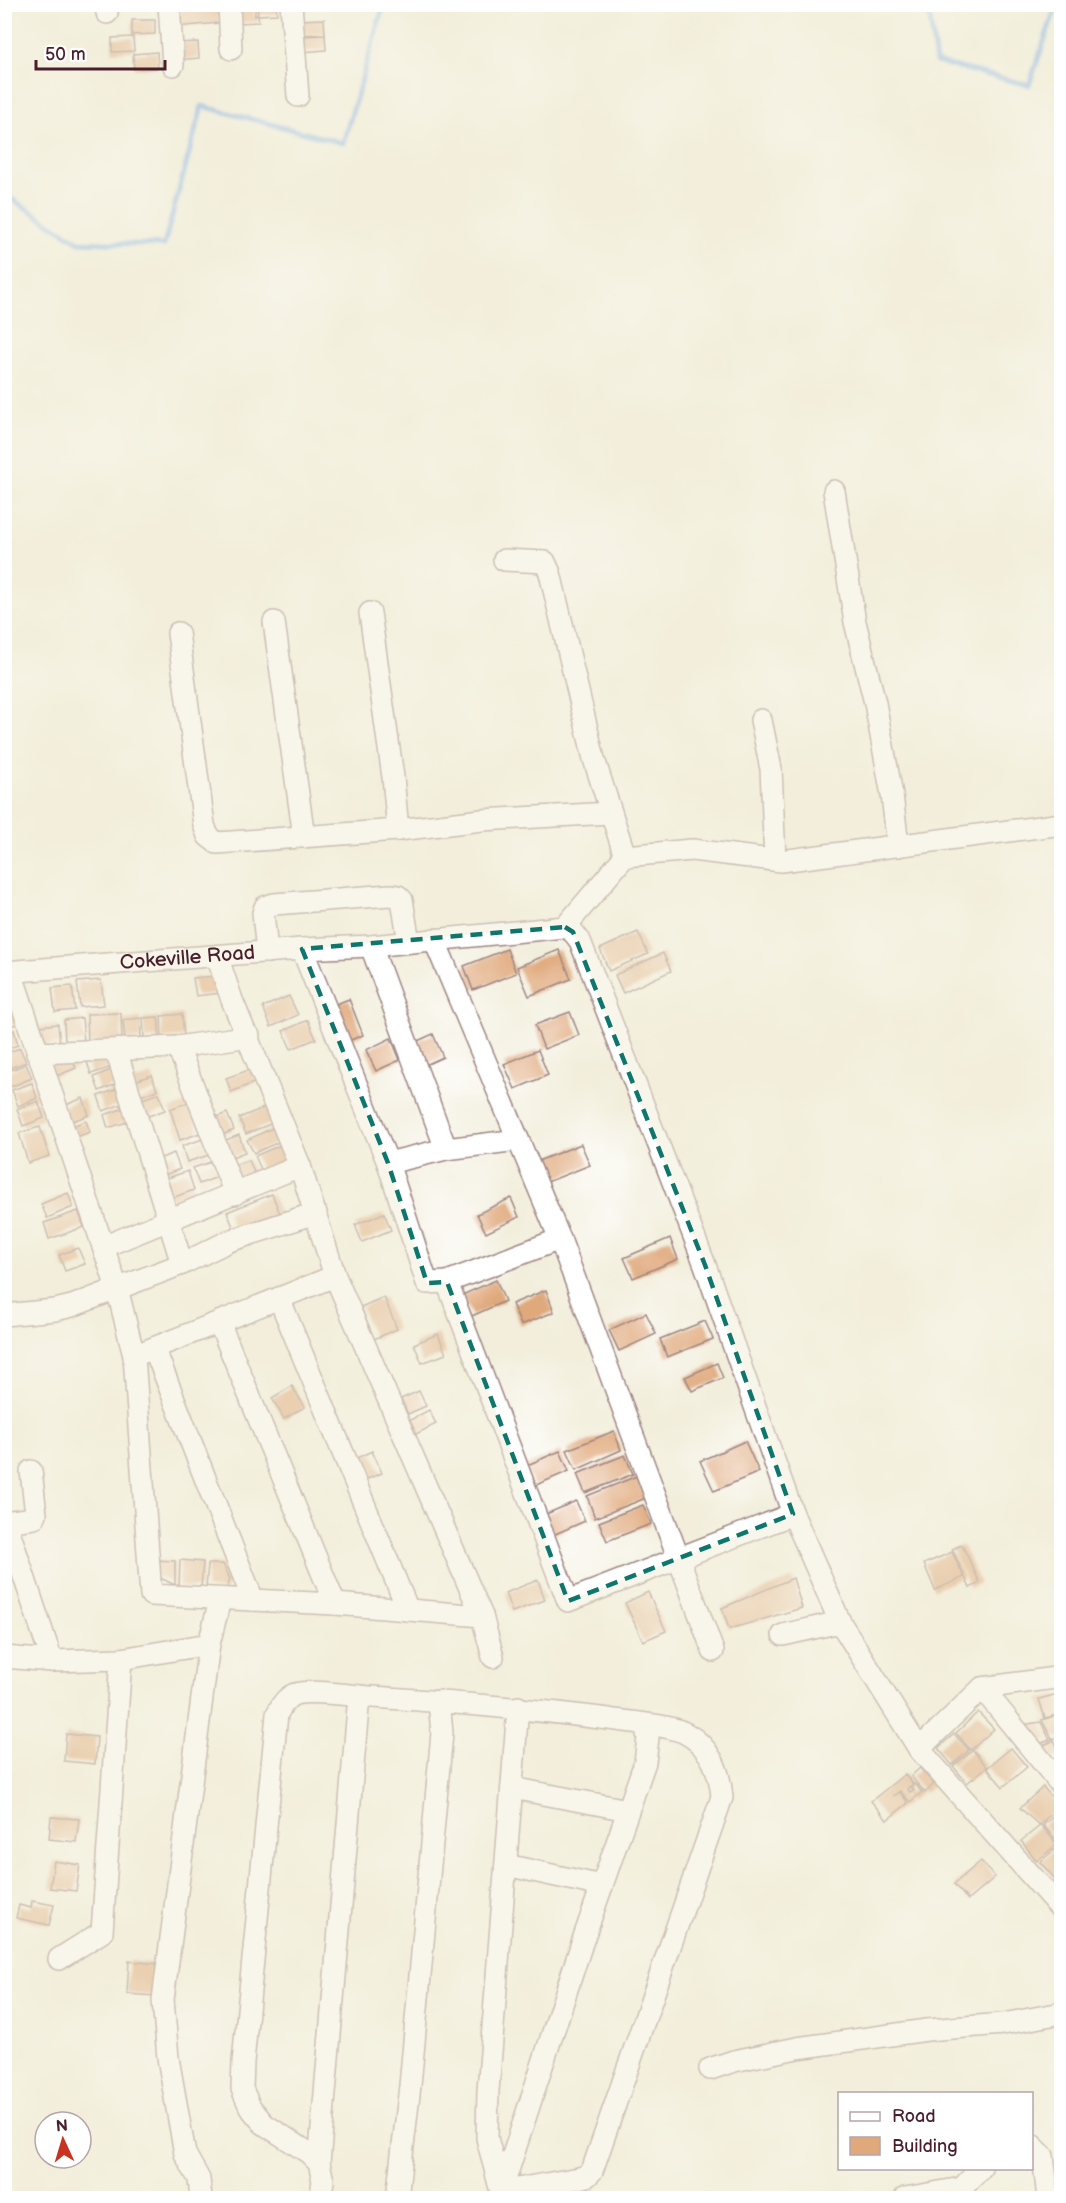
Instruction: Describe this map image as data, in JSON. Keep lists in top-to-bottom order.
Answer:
{
  "streets": {
    "street": ["Cokeville Road"]
  },
  "legend": ["Road", "Building"],
  "scale_bar": "50 m",
  "north": "top"
}
